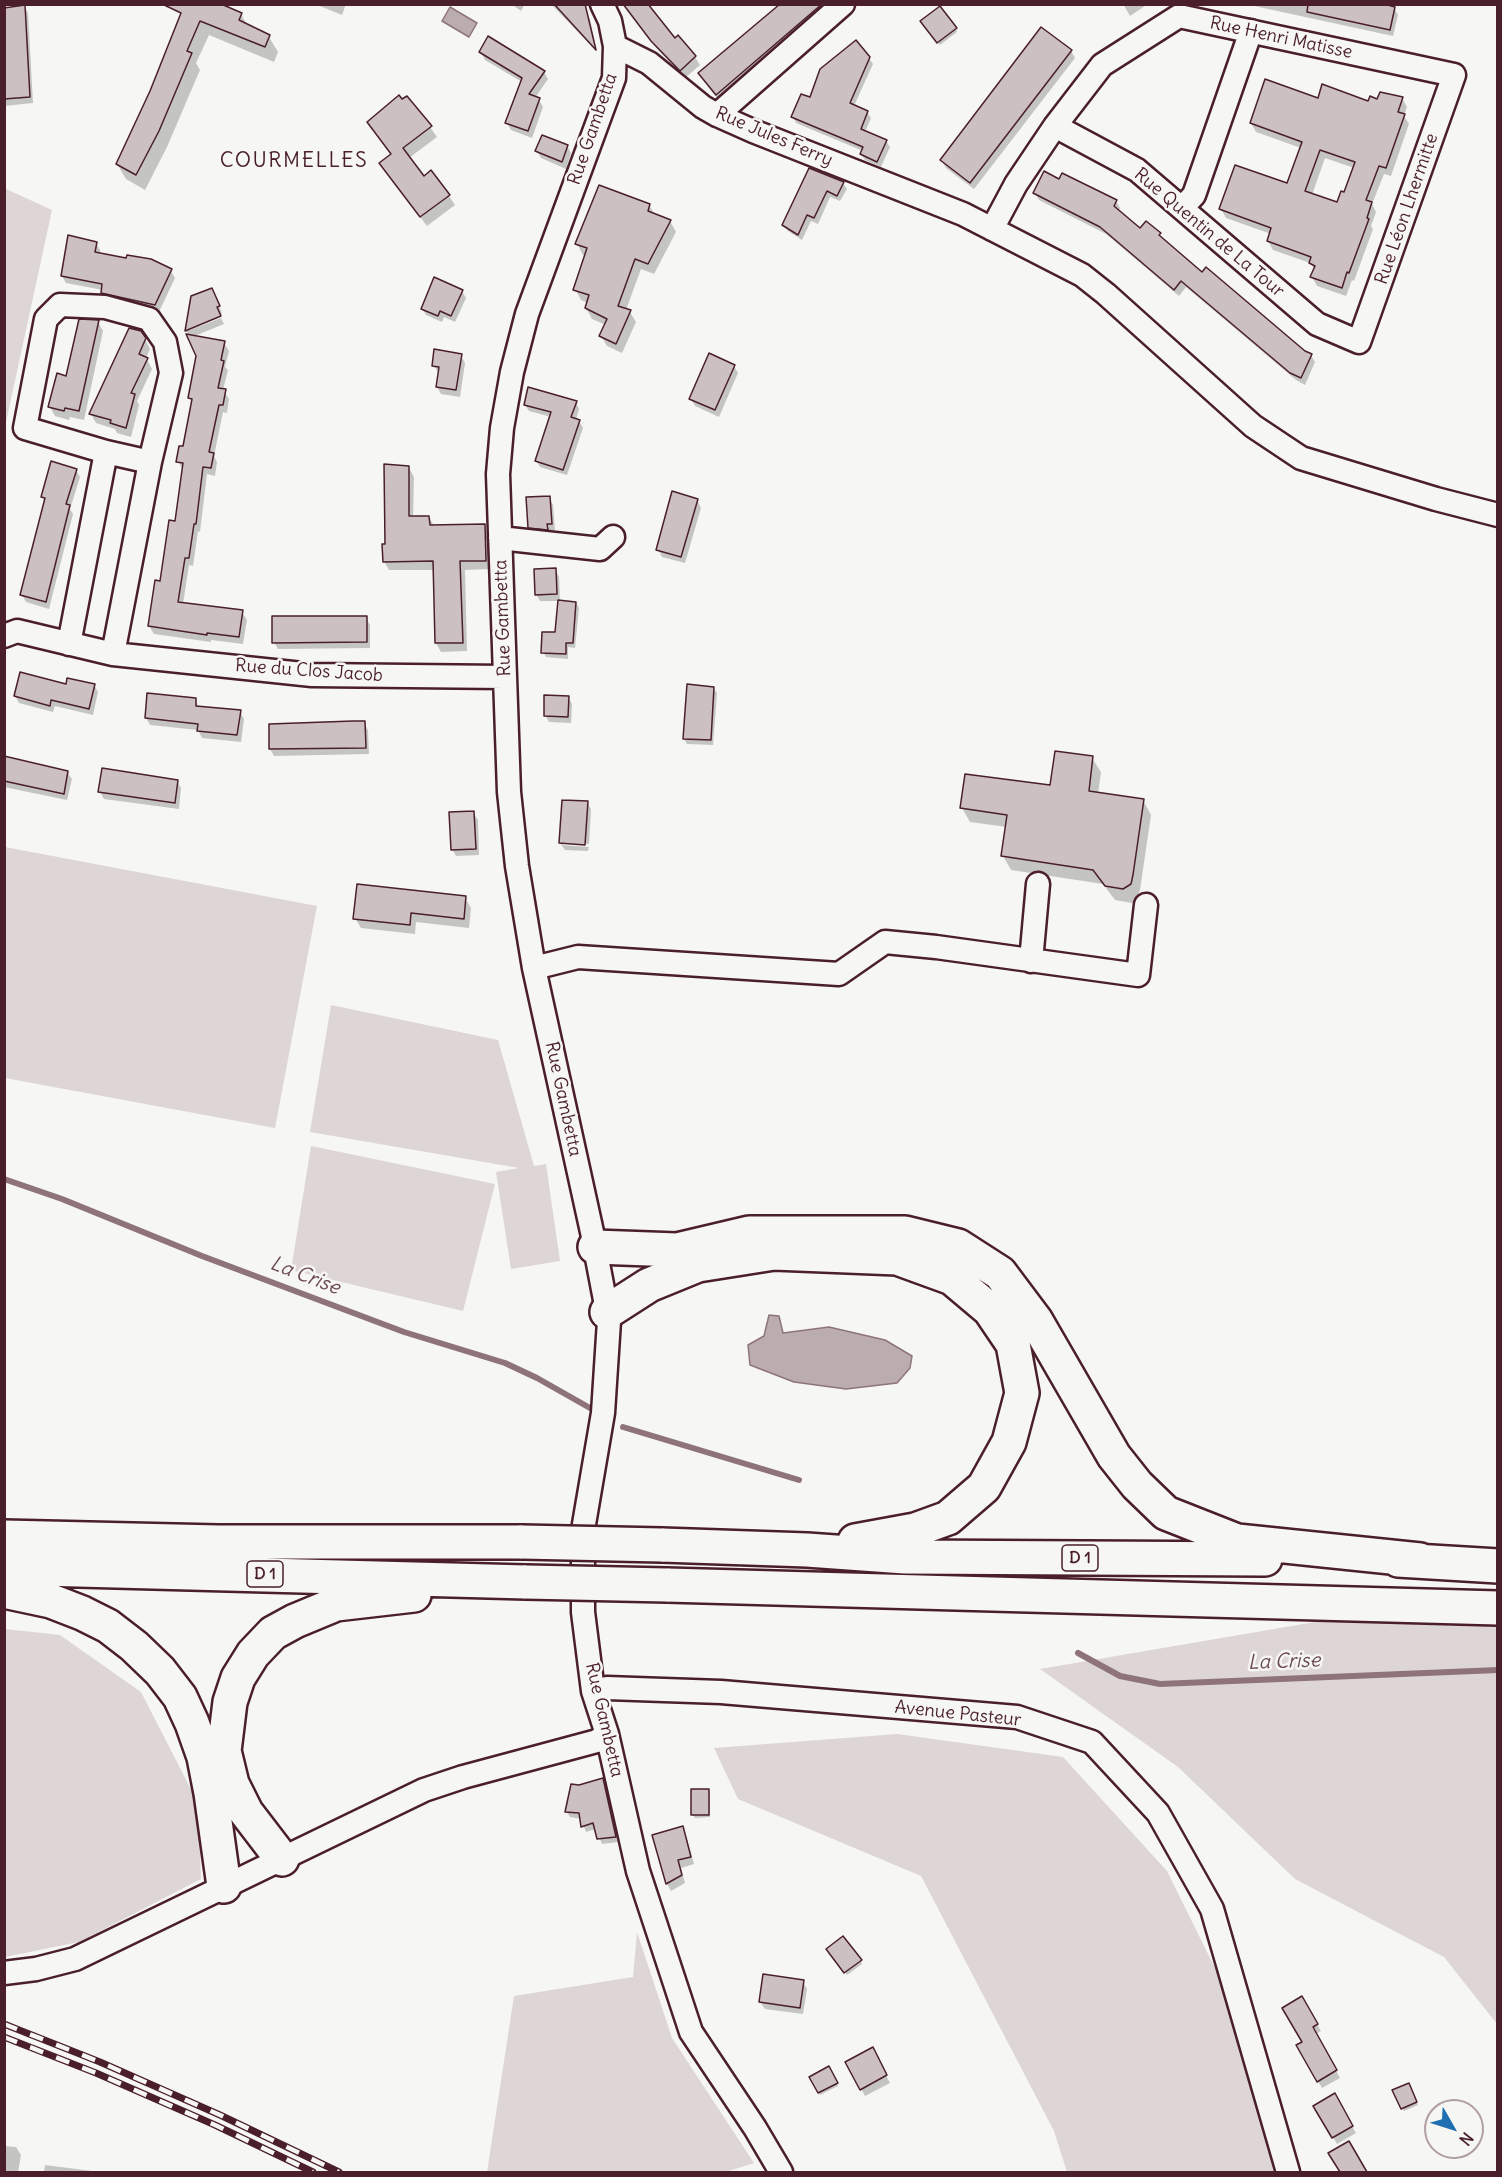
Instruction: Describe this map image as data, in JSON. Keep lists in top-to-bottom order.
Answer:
{
  "streets": {
    "highway": ["D 1"],
    "street": [
      "Rue Henri Matisse",
      "Rue Gambetta",
      "Rue Jules Ferry",
      "Rue Léon Lhermitte",
      "Rue Quentin de La Tour",
      "Rue du Clos Jacob",
      "Avenue Pasteur"
    ]
  },
  "crossings": [
    ["Rue Henri Matisse", "Rue Jules Ferry"],
    ["Rue Henri Matisse", "Rue Léon Lhermitte"],
    ["Rue Henri Matisse", "Rue Quentin de La Tour"],
    ["Rue Gambetta", "Rue Jules Ferry"],
    ["Rue Gambetta", "Rue du Clos Jacob"],
    ["Rue Gambetta", "Avenue Pasteur"],
    ["Rue Léon Lhermitte", "Rue Quentin de La Tour"]
  ],
  "districts": ["COURMELLES"],
  "water": ["La Crise"],
  "north": "bottom right"
}
